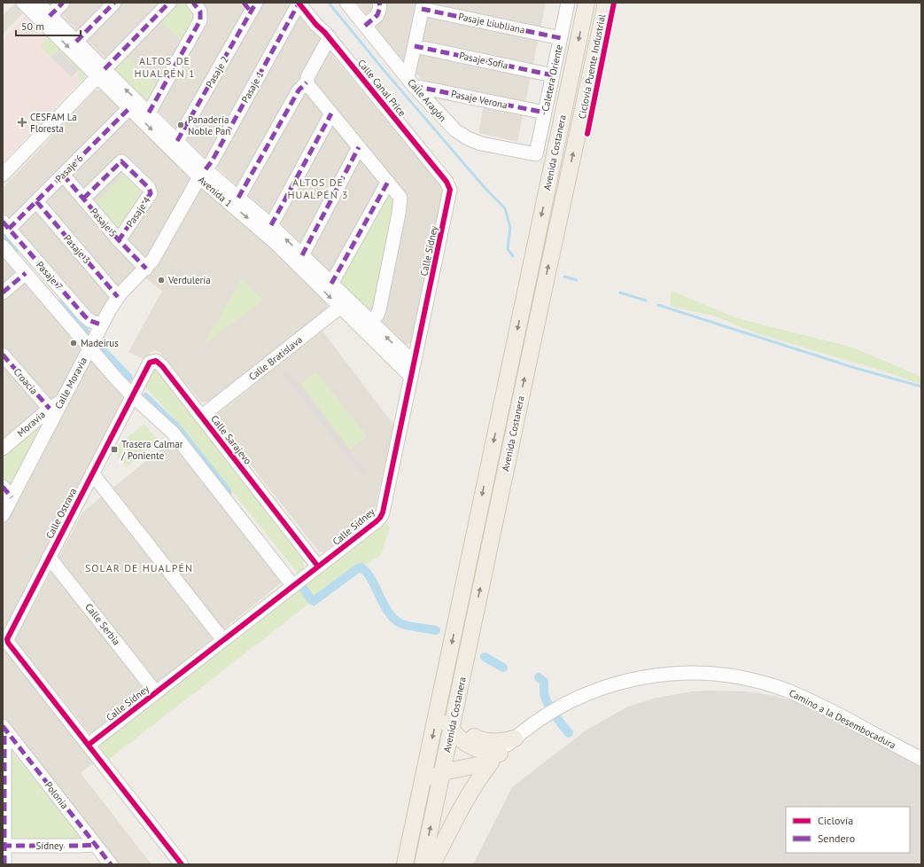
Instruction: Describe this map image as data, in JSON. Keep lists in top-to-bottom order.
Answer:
{
  "streets": {
    "main road": ["Avenida Costanera"],
    "street": [
      "Pasaje Liubliana",
      "Pasaje Sofía",
      "Pasaje 2",
      "Caletera Oriente",
      "Pasaje 1",
      "Calle Canal Price",
      "Pasaje Verona",
      "Calle Aragón",
      "Pasaje 6",
      "Avenida 1",
      "Pasaje 4",
      "Pasaje 5",
      "Pasaje 3",
      "Calle Sídney",
      "Pasaje 7",
      "Calle Bratislava",
      "Croacia",
      "Calle Moravia",
      "Moravia",
      "Calle Sarajevo",
      "Calle Ostrava",
      "Calle Serbia",
      "Camino a la Desembocadura",
      "Polonia",
      "Sídney"
    ],
    "cycle path": ["Ciclovía Puente Industrial"]
  },
  "crossings": [
    ["Pasaje Liubliana", "Caletera Oriente"],
    ["Pasaje Sofía", "Caletera Oriente"],
    ["Pasaje 2", "Avenida 1"],
    ["Caletera Oriente", "Pasaje Verona"],
    ["Caletera Oriente", "Calle Aragón"],
    ["Pasaje 1", "Calle Canal Price"],
    ["Pasaje 1", "Avenida 1"],
    ["Pasaje 1", "Calle Moravia"],
    ["Calle Canal Price", "Calle Sídney"],
    ["Pasaje Verona", "Calle Aragón"],
    ["Pasaje 6", "Avenida 1"],
    ["Pasaje 6", "Pasaje 5"],
    ["Pasaje 6", "Pasaje 3"],
    ["Pasaje 6", "Pasaje 7"],
    ["Avenida 1", "Calle Sídney"],
    ["Avenida 1", "Calle Bratislava"],
    ["Avenida 1", "Calle Moravia"],
    ["Pasaje 4", "Pasaje 5"],
    ["Pasaje 5", "Calle Moravia"],
    ["Pasaje 3", "Calle Moravia"],
    ["Calle Sídney", "Calle Sarajevo"],
    ["Calle Sídney", "Calle Ostrava"],
    ["Calle Sídney", "Calle Serbia"],
    ["Pasaje 7", "Calle Moravia"],
    ["Calle Bratislava", "Calle Sarajevo"],
    ["Croacia", "Moravia"],
    ["Calle Moravia", "Moravia"],
    ["Calle Sarajevo", "Calle Ostrava"],
    ["Calle Ostrava", "Calle Serbia"],
    ["Polonia", "Sídney"]
  ],
  "districts": ["ALTOS DE HUALPÉN 1", "ALTOS DE HUALPÉN 3", "SOLAR DE HUALPÉN"],
  "places": {
    "health": ["CESFAM La Floresta"],
    "other": ["Panadería Noble Pan", "Verdulería", "Madeirus"],
    "transit": ["Trasera Calmar / Poniente"]
  },
  "legend": ["Ciclovía", "Sendero"],
  "scale_bar": "50 m"
}
